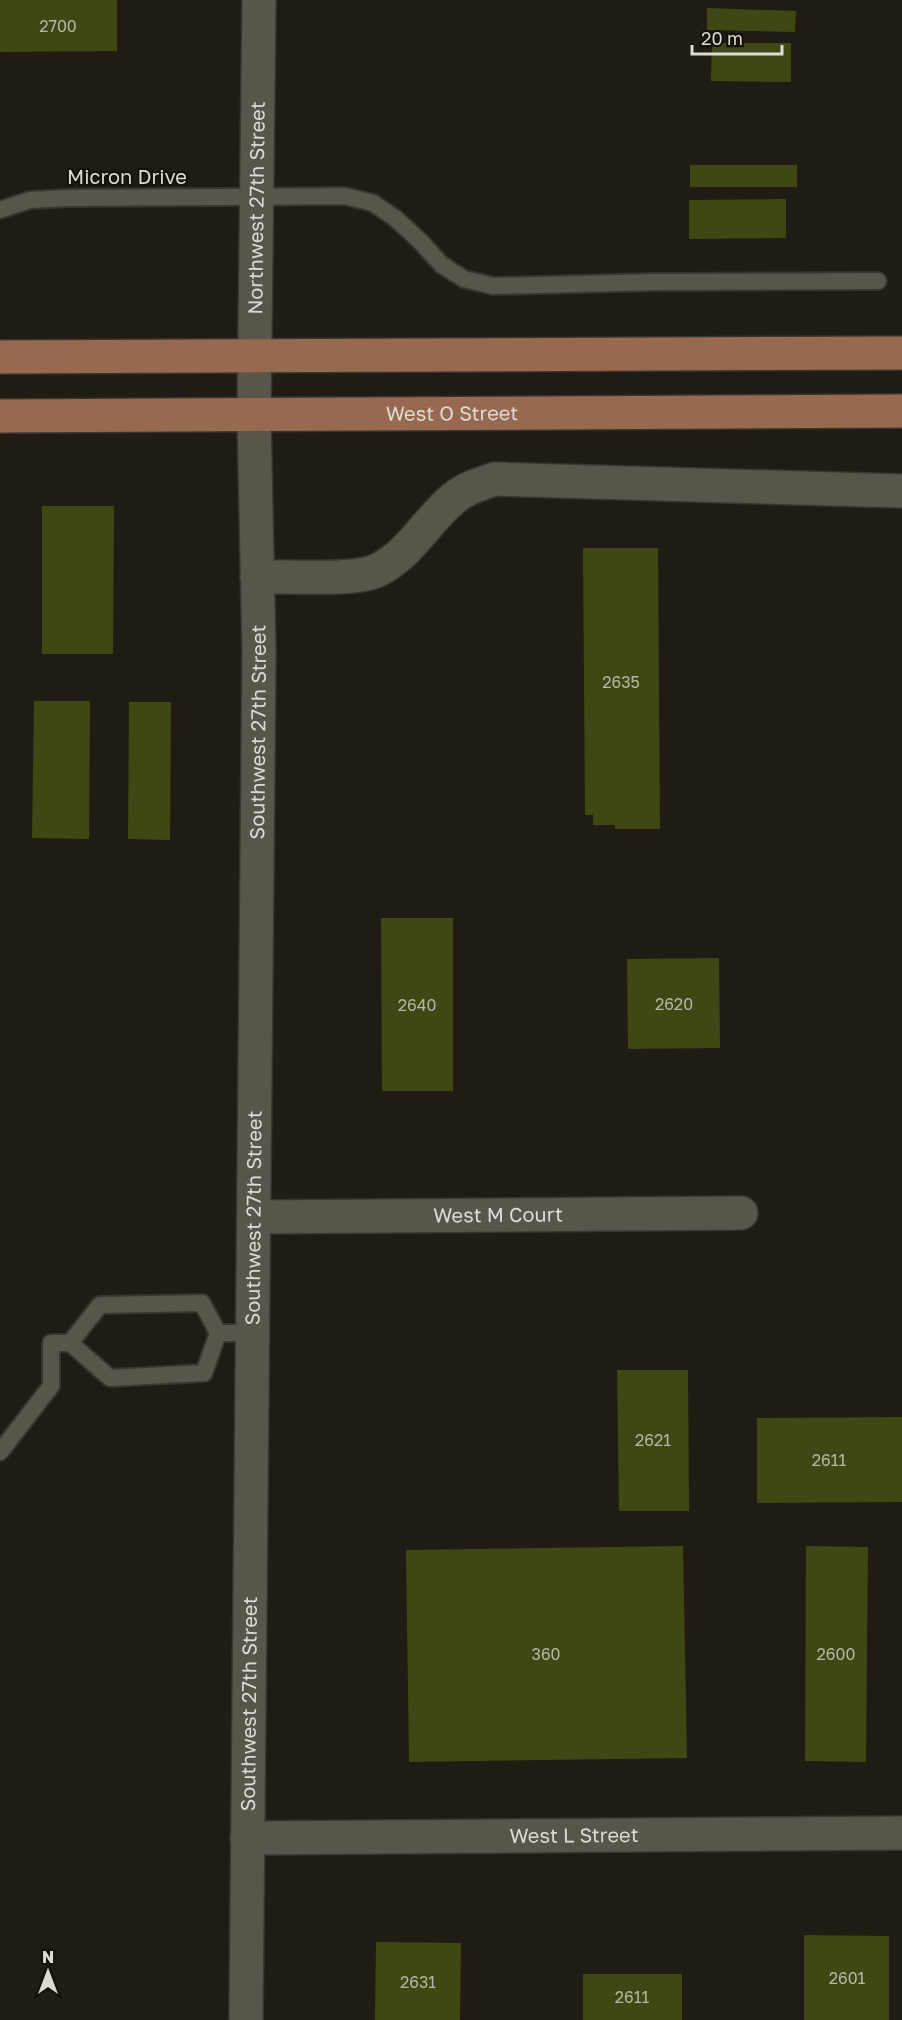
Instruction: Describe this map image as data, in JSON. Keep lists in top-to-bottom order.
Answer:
{
  "streets": {
    "main road": ["West O Street"],
    "street": [
      "Northwest 27th Street",
      "Southwest 27th Street",
      "West M Court",
      "West L Street"
    ],
    "lane": ["Micron Drive"]
  },
  "crossings": [
    ["Micron Drive", "Northwest 27th Street"],
    ["Northwest 27th Street", "West O Street"],
    ["Northwest 27th Street", "Southwest 27th Street"],
    ["West O Street", "Southwest 27th Street"],
    ["Southwest 27th Street", "West M Court"],
    ["Southwest 27th Street", "West L Street"]
  ],
  "house_numbers": [
    "2700",
    "2635",
    "2620",
    "2640",
    "2621",
    "2611",
    "360",
    "2600",
    "2601",
    "2631",
    "2611"
  ],
  "scale_bar": "20 m",
  "north": "top"
}
